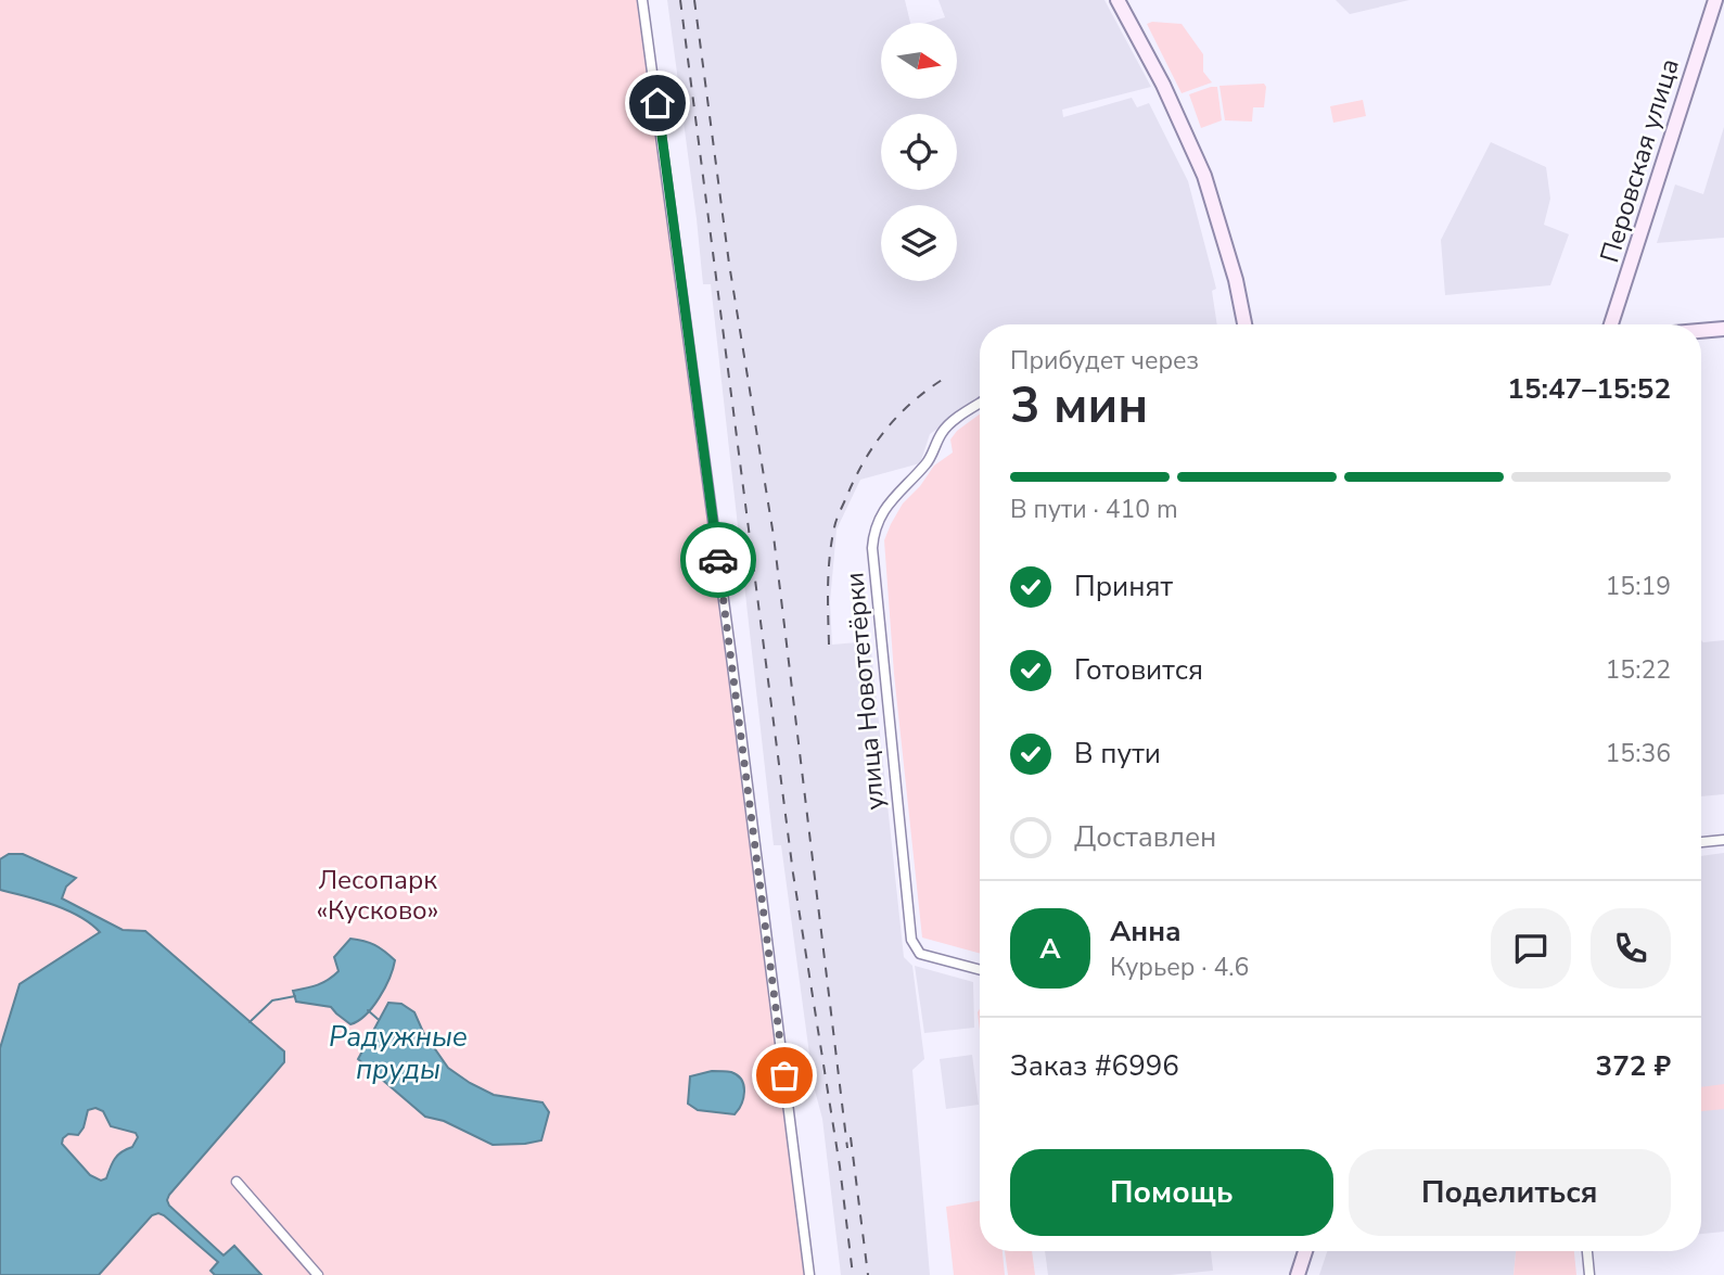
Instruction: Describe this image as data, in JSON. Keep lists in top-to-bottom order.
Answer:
{
  "streets": {
    "street": ["Перовская улица", "улица Новотетёрки"]
  },
  "water": ["Радужные пруды"],
  "parks": ["Лесопарк «Кусково»"],
  "north": "right",
  "page": {
    "heading": ["3 мин", "Прибудет через", "15:47–15:52"],
    "panel": [
      "Анна",
      "Курьер · 4.6",
      "Заказ #6996",
      "372 ₽"
    ],
    "bar": "В пути · 410 m",
    "list": [
      ["Принят", "15:19"],
      ["Готовится", "15:22"],
      ["В пути", "15:36"],
      "Доставлен"
    ],
    "round": "А",
    "buttons": ["Помощь", "Поделиться"]
  }
}
